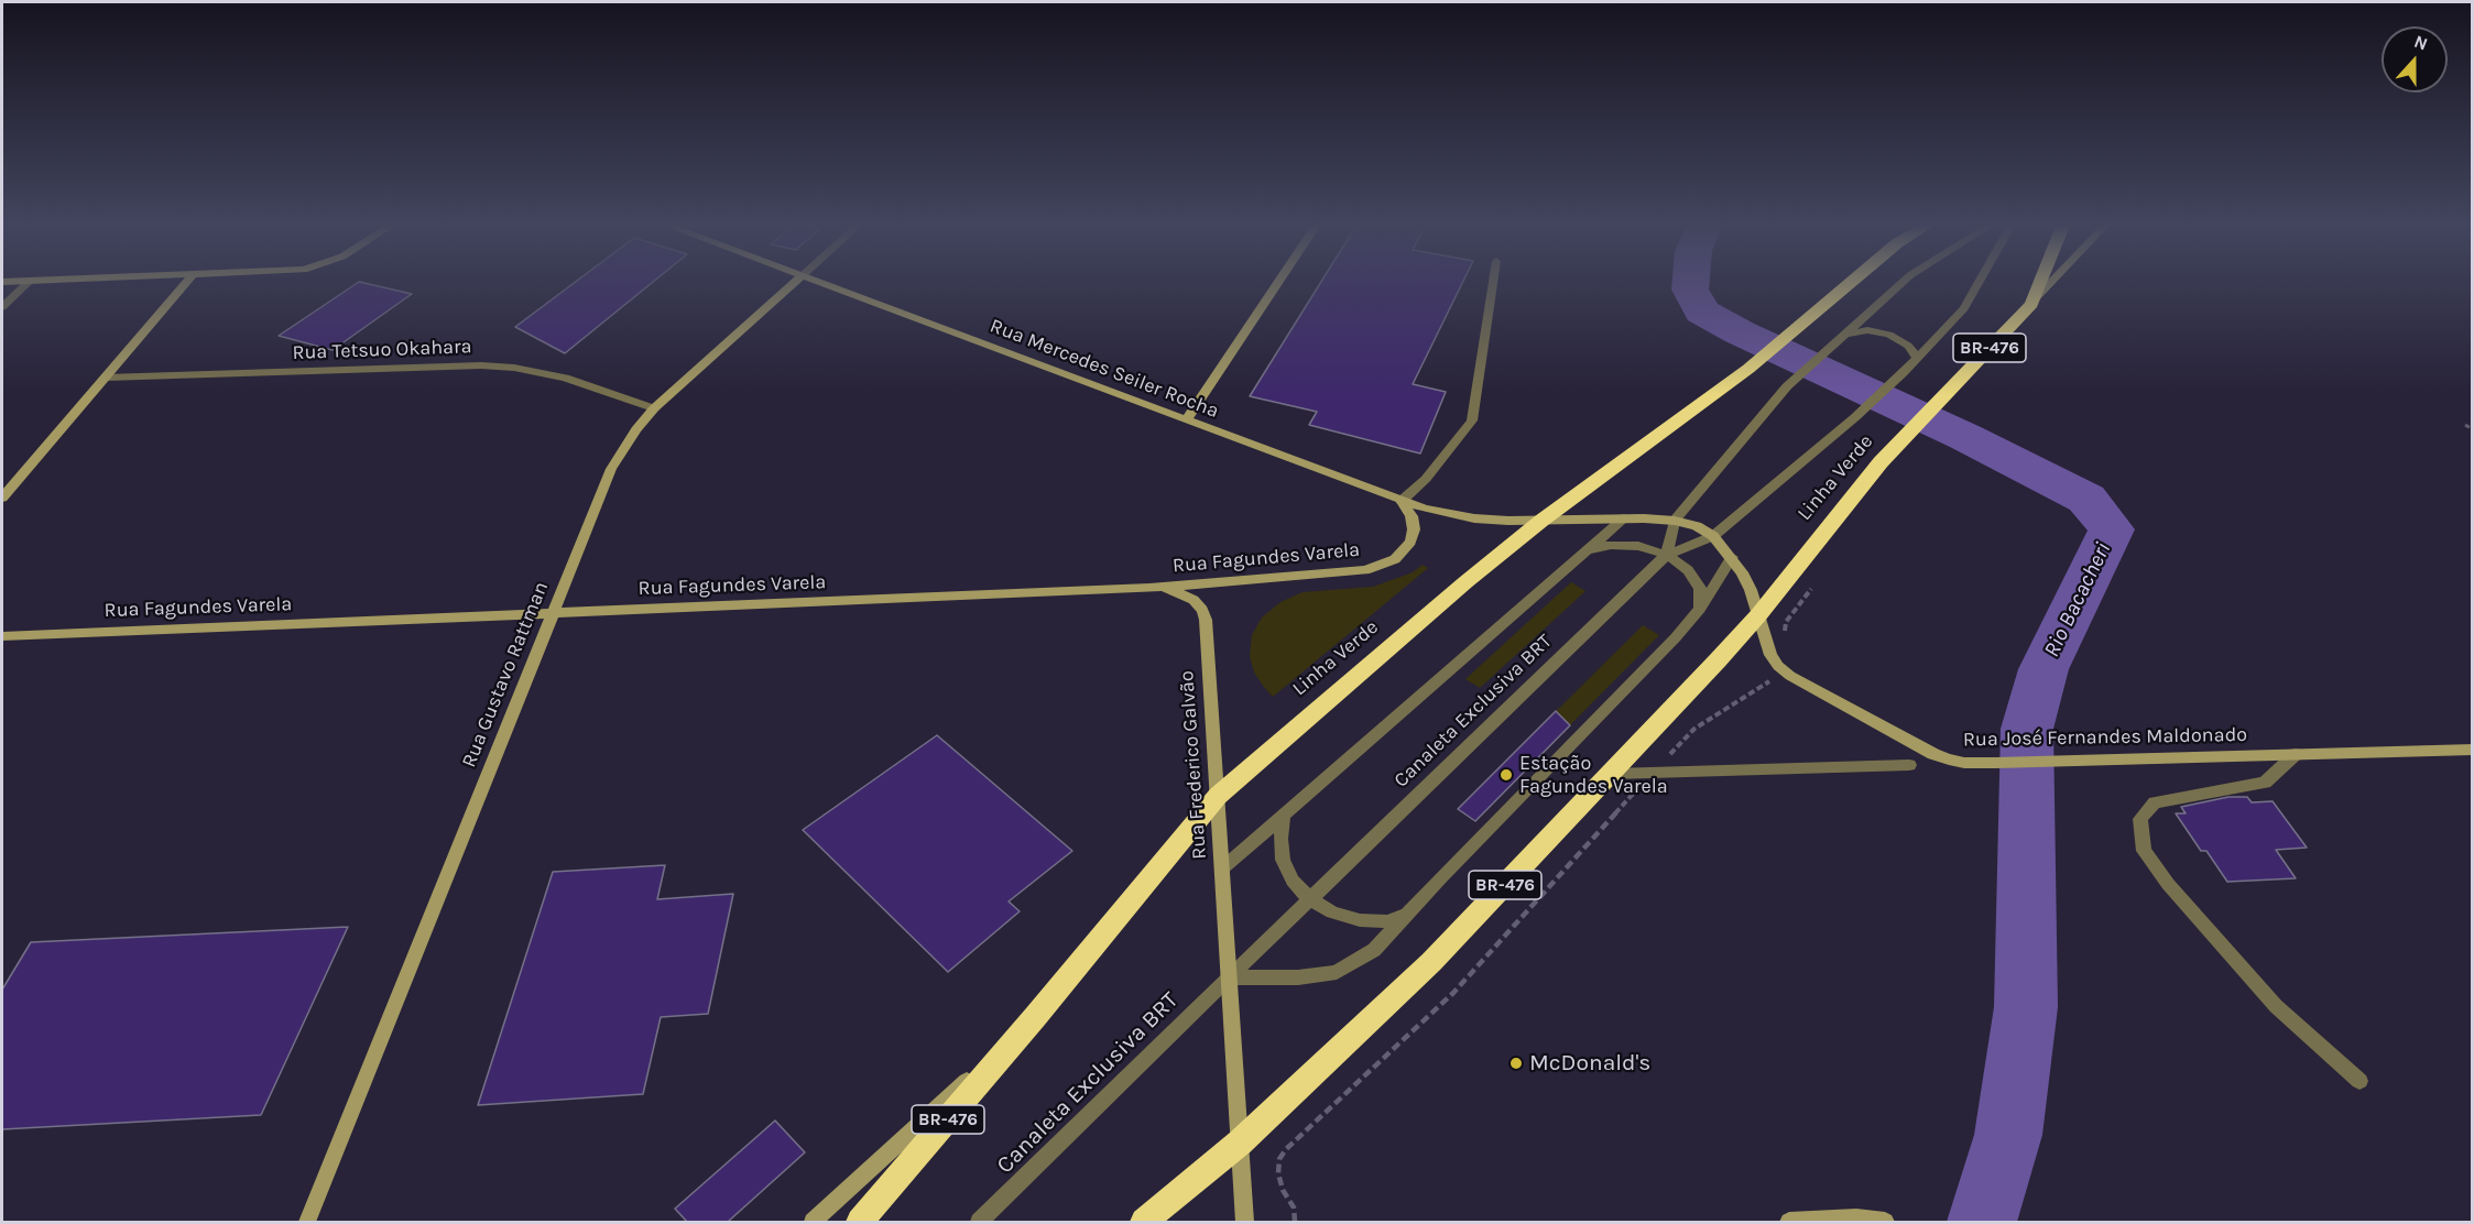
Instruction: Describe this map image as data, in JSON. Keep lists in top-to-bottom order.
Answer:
{
  "streets": {
    "highway": ["BR-476", "Linha Verde"],
    "main road": [
      "Rua Mercedes Seiler Rocha",
      "Rua Fagundes Varela",
      "Rua Gustavo Rattman",
      "Rua José Fernandes Maldonado",
      "Rua Frederico Galvão"
    ],
    "street": ["Rua Tetsuo Okahara", "Canaleta Exclusiva BRT"]
  },
  "crossings": [
    ["Rua Tetsuo Okahara", "Rua Gustavo Rattman"],
    ["Rua Mercedes Seiler Rocha", "Linha Verde"],
    ["Rua Mercedes Seiler Rocha", "Rua Fagundes Varela"],
    ["Rua Mercedes Seiler Rocha", "Canaleta Exclusiva BRT"],
    ["Rua Mercedes Seiler Rocha", "Rua José Fernandes Maldonado"],
    ["Linha Verde", "Rua José Fernandes Maldonado"],
    ["Linha Verde", "Rua Frederico Galvão"],
    ["Rua Fagundes Varela", "Rua Gustavo Rattman"],
    ["Rua Fagundes Varela", "Rua Frederico Galvão"],
    ["Canaleta Exclusiva BRT", "Rua José Fernandes Maldonado"],
    ["Canaleta Exclusiva BRT", "Rua Frederico Galvão"]
  ],
  "water": ["Rio Bacacheri"],
  "places": ["Estação Fagundes Varela", "McDonald's"],
  "north": "top"
}
